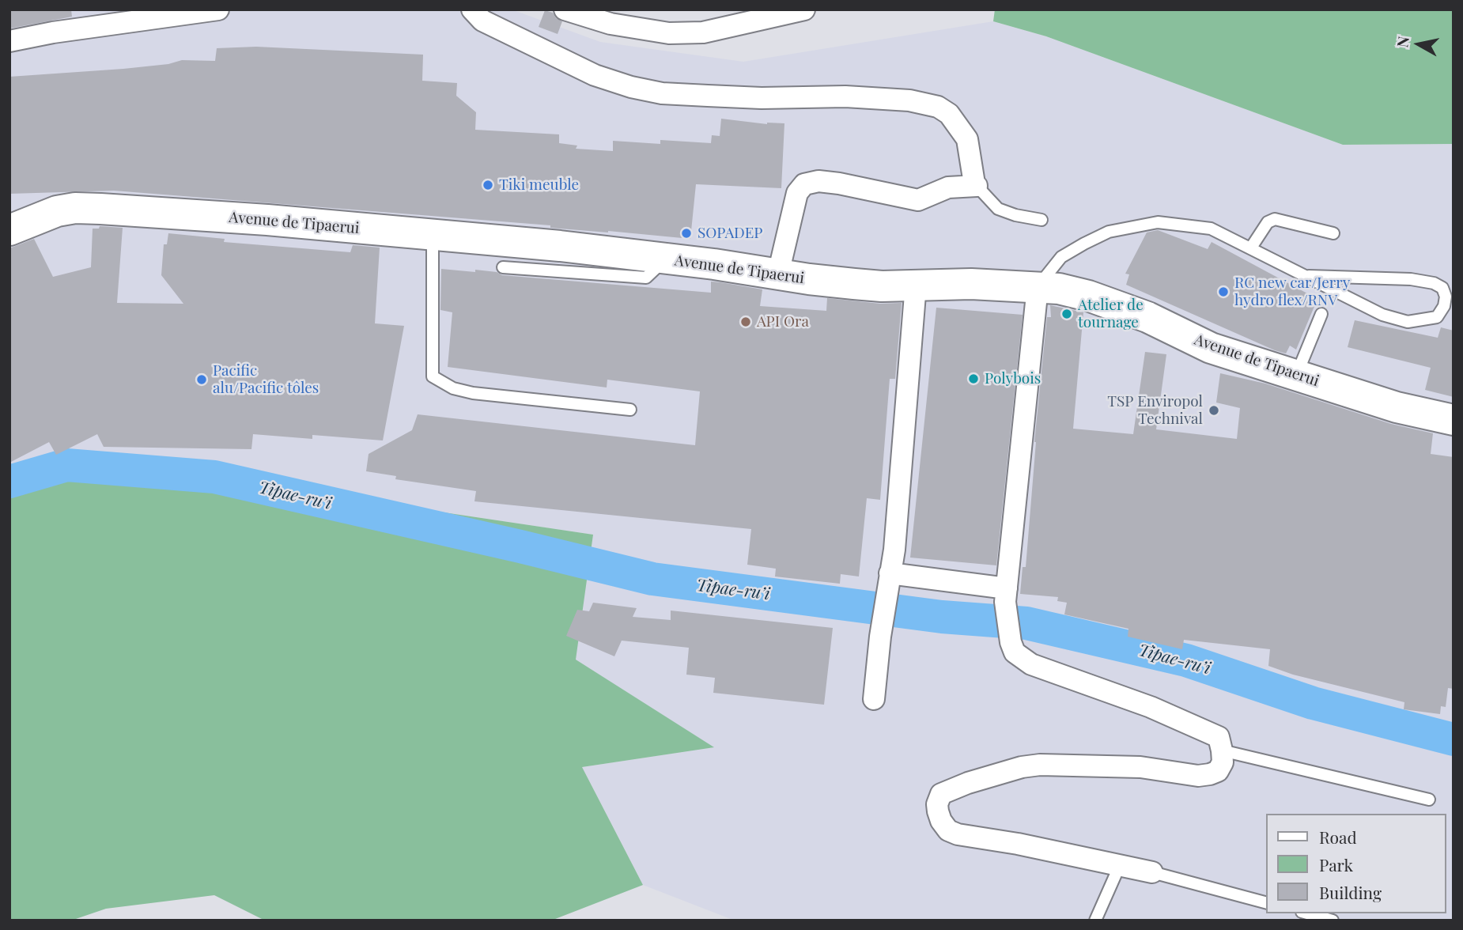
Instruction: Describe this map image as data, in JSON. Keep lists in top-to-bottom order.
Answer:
{
  "streets": {
    "main road": ["Avenue de Tipaerui"]
  },
  "water": ["Tipae-ru’i"],
  "places": [
    "Tiki meuble",
    "SOPADEP",
    "RC new car/Jerry hydro flex/RNV",
    "Atelier de tournage",
    "API Ora",
    "Polybois",
    "Pacific alu/Pacific tôles",
    "TSP Enviropol Technival"
  ],
  "legend": ["Road", "Park", "Building"],
  "north": "left"
}
